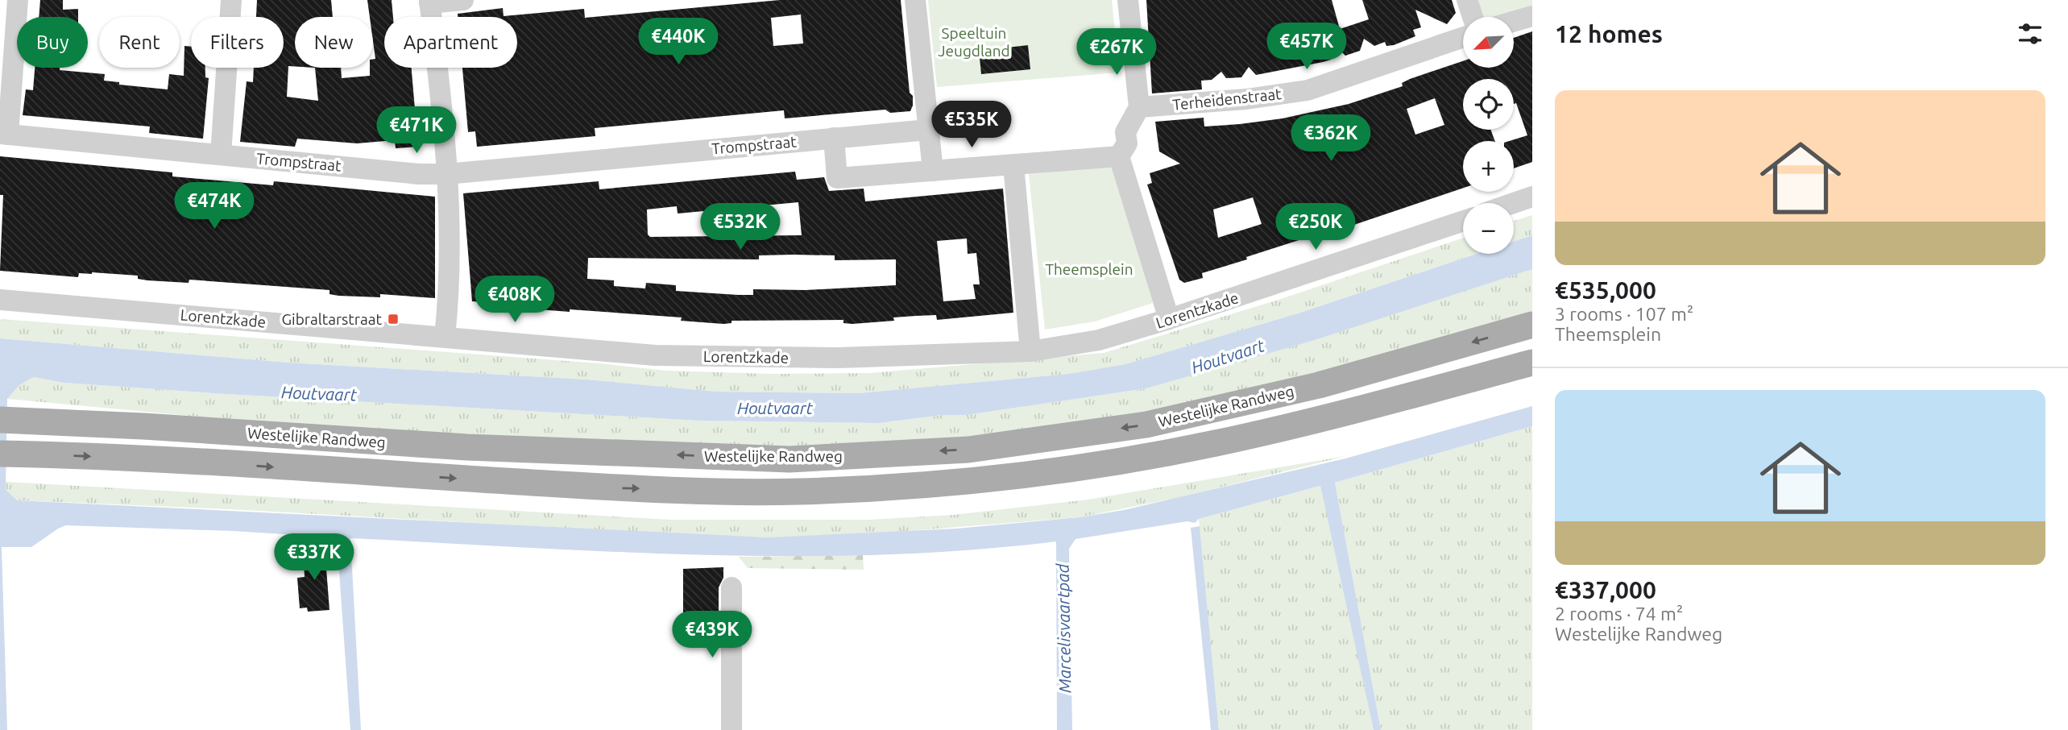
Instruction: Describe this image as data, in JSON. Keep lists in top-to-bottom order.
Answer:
{
  "streets": {
    "main road": ["Westelijke Randweg"],
    "street": ["Terheidenstraat", "Trompstraat", "Lorentzkade"]
  },
  "water": ["Houtvaart", "Marcelisvaartpad"],
  "parks": ["Speeltuin Jeugdland", "Theemsplein"],
  "places": {
    "transit": ["Gibraltarstraat"]
  },
  "north": "bottom left",
  "page": {
    "heading": "12 homes",
    "map_buttons": ["+", "−"],
    "chip": [
      "Buy",
      "Rent",
      "Filters",
      "New",
      "Apartment"
    ],
    "price": [
      "€440K",
      "€457K",
      "€267K",
      "€535K",
      "€471K",
      "€362K",
      "€474K",
      "€532K",
      "€250K",
      "€408K",
      "€337K",
      "€439K"
    ],
    "list": [
      {
        "name": "€535,000",
        "note": "3 rooms · 107 m² · Theemsplein"
      },
      {
        "name": "€337,000",
        "note": "2 rooms · 74 m² · Westelijke Randweg"
      }
    ]
  }
}
